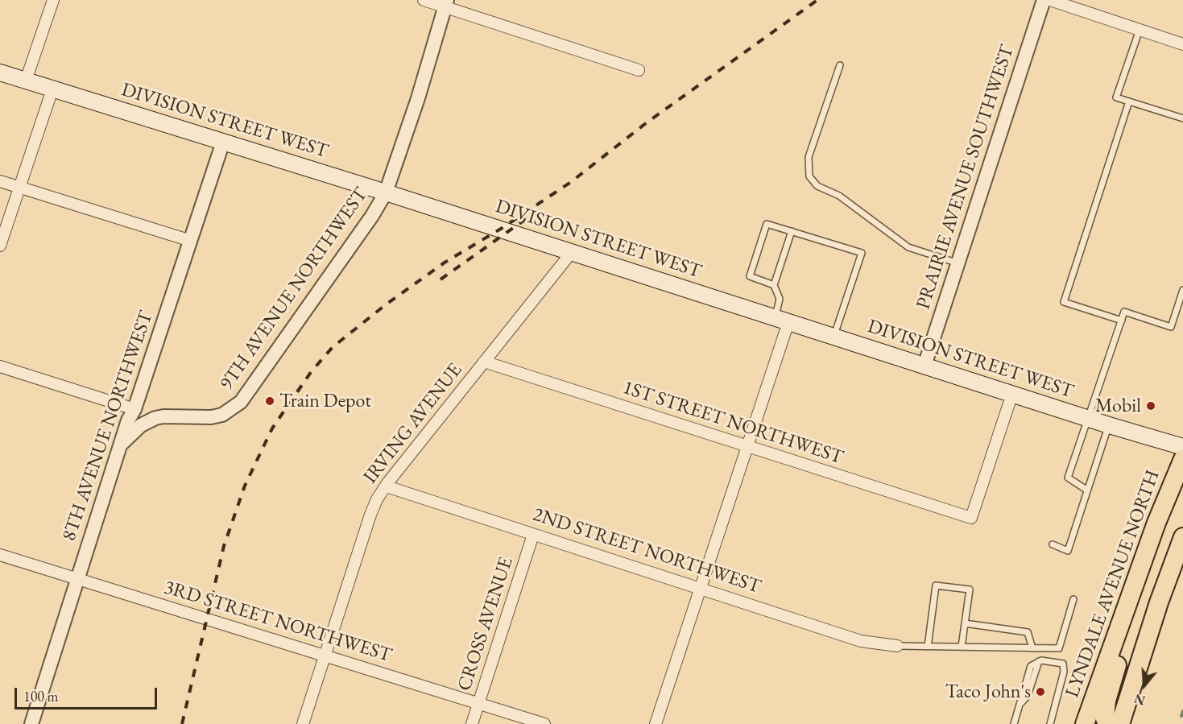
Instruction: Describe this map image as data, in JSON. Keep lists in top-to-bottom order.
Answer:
{
  "streets": {
    "highway": ["LYNDALE AVENUE NORTH"],
    "main road": ["DIVISION STREET WEST"],
    "street": [
      "PRAIRIE AVENUE SOUTHWEST",
      "9TH AVENUE NORTHWEST",
      "1ST STREET NORTHWEST",
      "IRVING AVENUE",
      "8TH AVENUE NORTHWEST",
      "2ND STREET NORTHWEST",
      "3RD STREET NORTHWEST",
      "CROSS AVENUE"
    ]
  },
  "crossings": [
    ["DIVISION STREET WEST", "PRAIRIE AVENUE SOUTHWEST"],
    ["DIVISION STREET WEST", "9TH AVENUE NORTHWEST"],
    ["DIVISION STREET WEST", "1ST STREET NORTHWEST"],
    ["DIVISION STREET WEST", "IRVING AVENUE"],
    ["DIVISION STREET WEST", "8TH AVENUE NORTHWEST"],
    ["1ST STREET NORTHWEST", "IRVING AVENUE"],
    ["IRVING AVENUE", "2ND STREET NORTHWEST"],
    ["IRVING AVENUE", "3RD STREET NORTHWEST"],
    ["8TH AVENUE NORTHWEST", "3RD STREET NORTHWEST"],
    ["2ND STREET NORTHWEST", "CROSS AVENUE"],
    ["3RD STREET NORTHWEST", "CROSS AVENUE"]
  ],
  "places": ["Train Depot", "Mobil", "Taco John's"],
  "scale_bar": "100 m",
  "north": "bottom"
}
